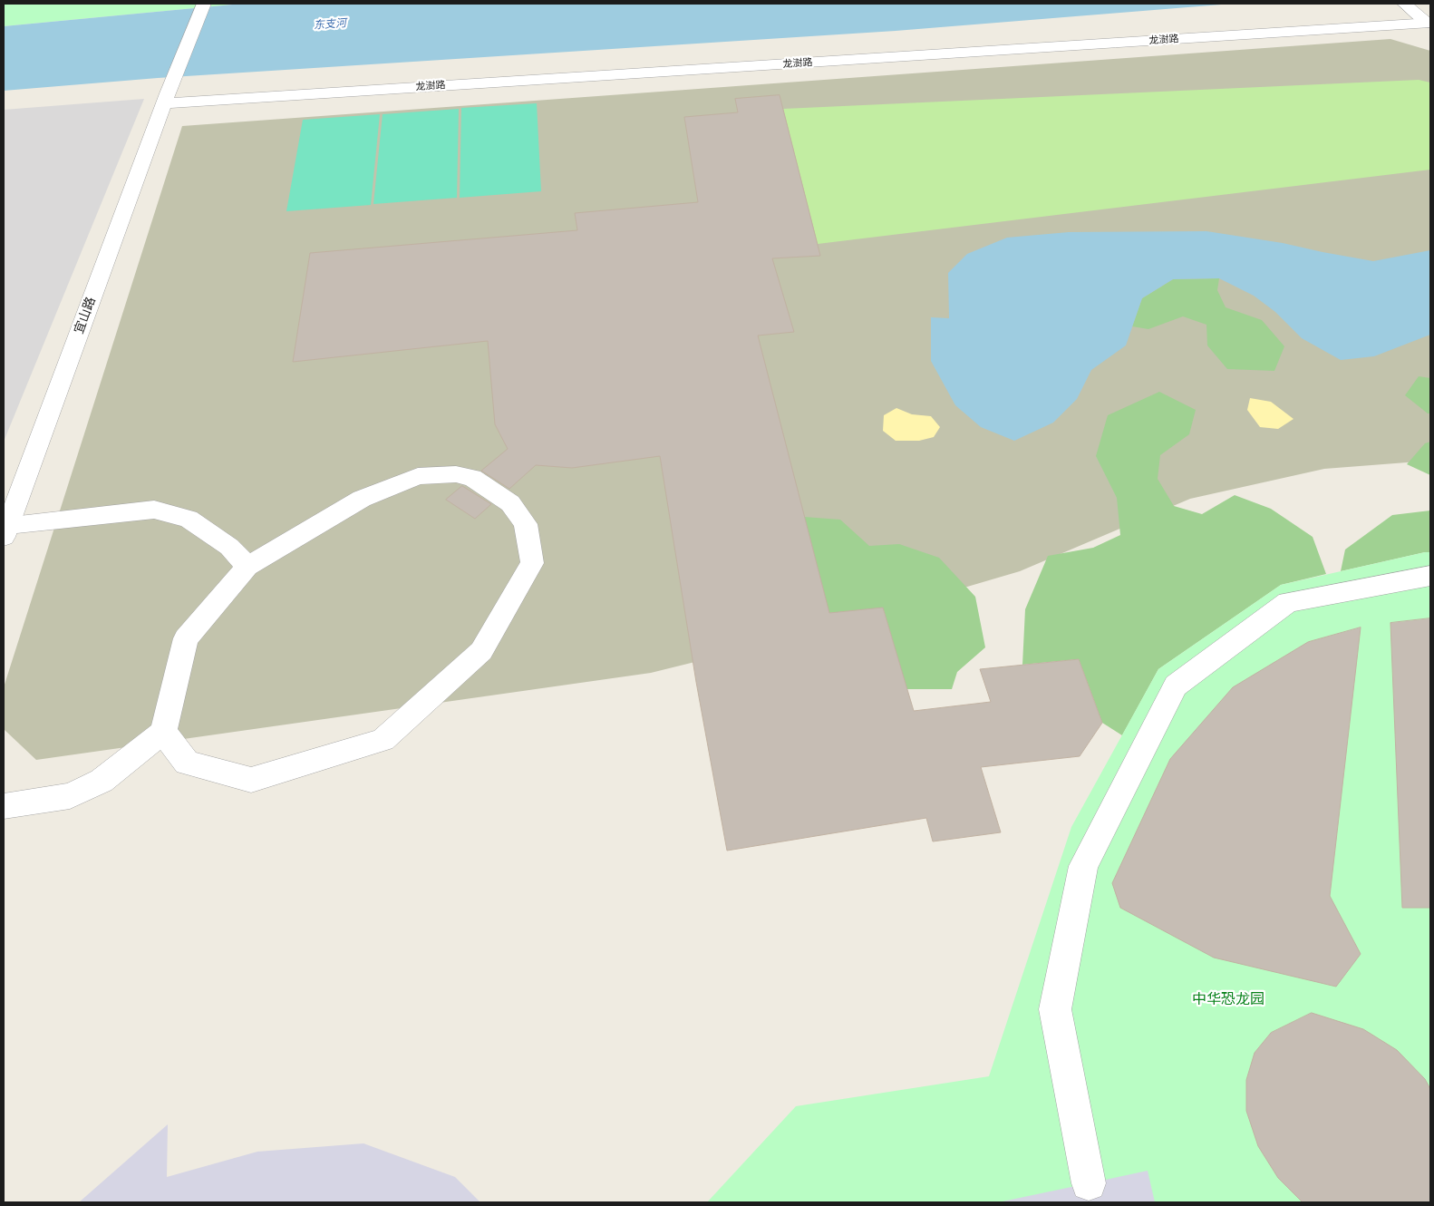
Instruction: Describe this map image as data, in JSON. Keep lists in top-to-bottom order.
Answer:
{
  "streets": {
    "street": ["龙澍路", "宜山路"]
  },
  "crossings": [
    ["龙澍路", "宜山路"]
  ],
  "water": ["东支河"],
  "parks": ["中华恐龙园"]
}
